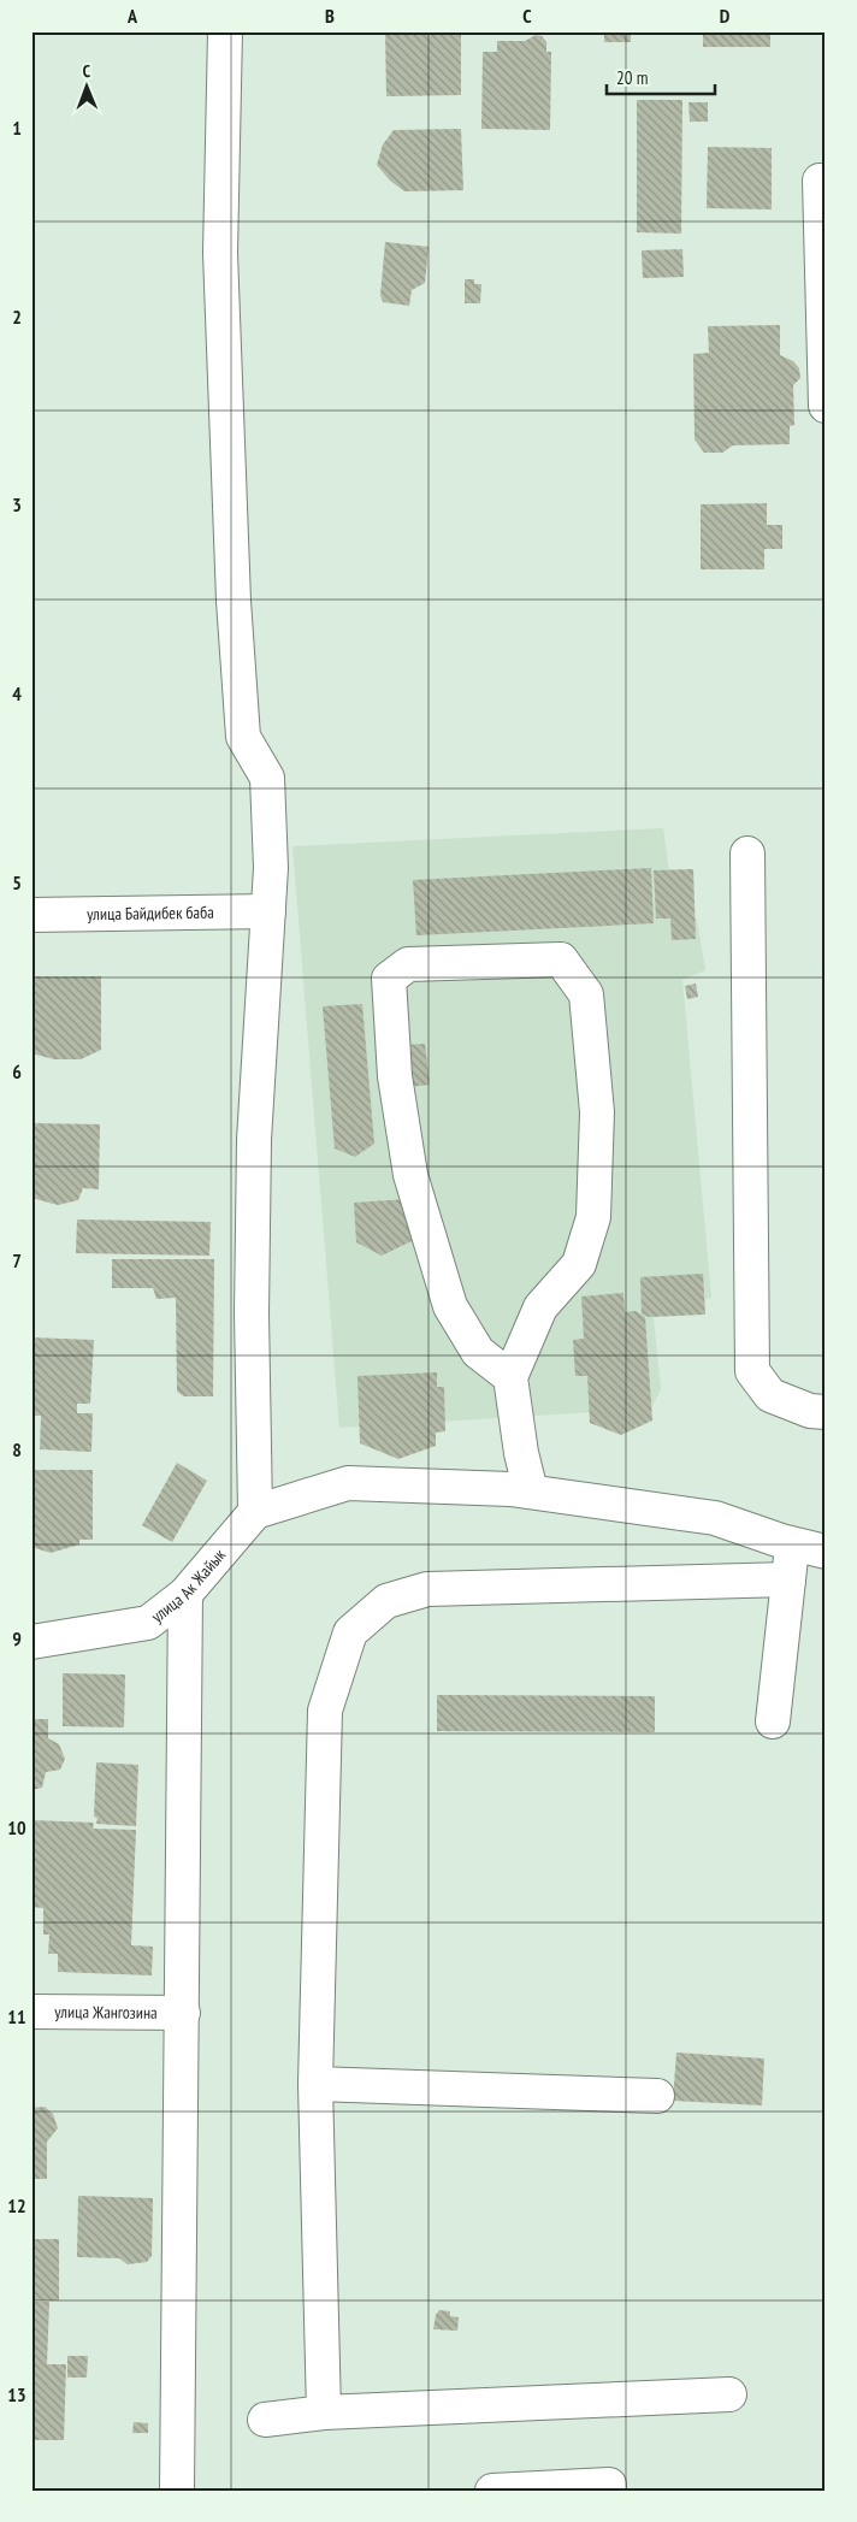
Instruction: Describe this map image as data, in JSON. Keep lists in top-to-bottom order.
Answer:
{
  "streets": {
    "street": ["улица Байдибек баба", "улица Ак Жайык", "улица Жангозина"]
  },
  "scale_bar": "20 m",
  "north": "top",
  "grid": {
    "columns": [
      "A",
      "B",
      "C",
      "D"
    ],
    "rows": [
      "1",
      "2",
      "3",
      "4",
      "5",
      "6",
      "7",
      "8",
      "9",
      "10",
      "11",
      "12",
      "13"
    ]
  }
}
